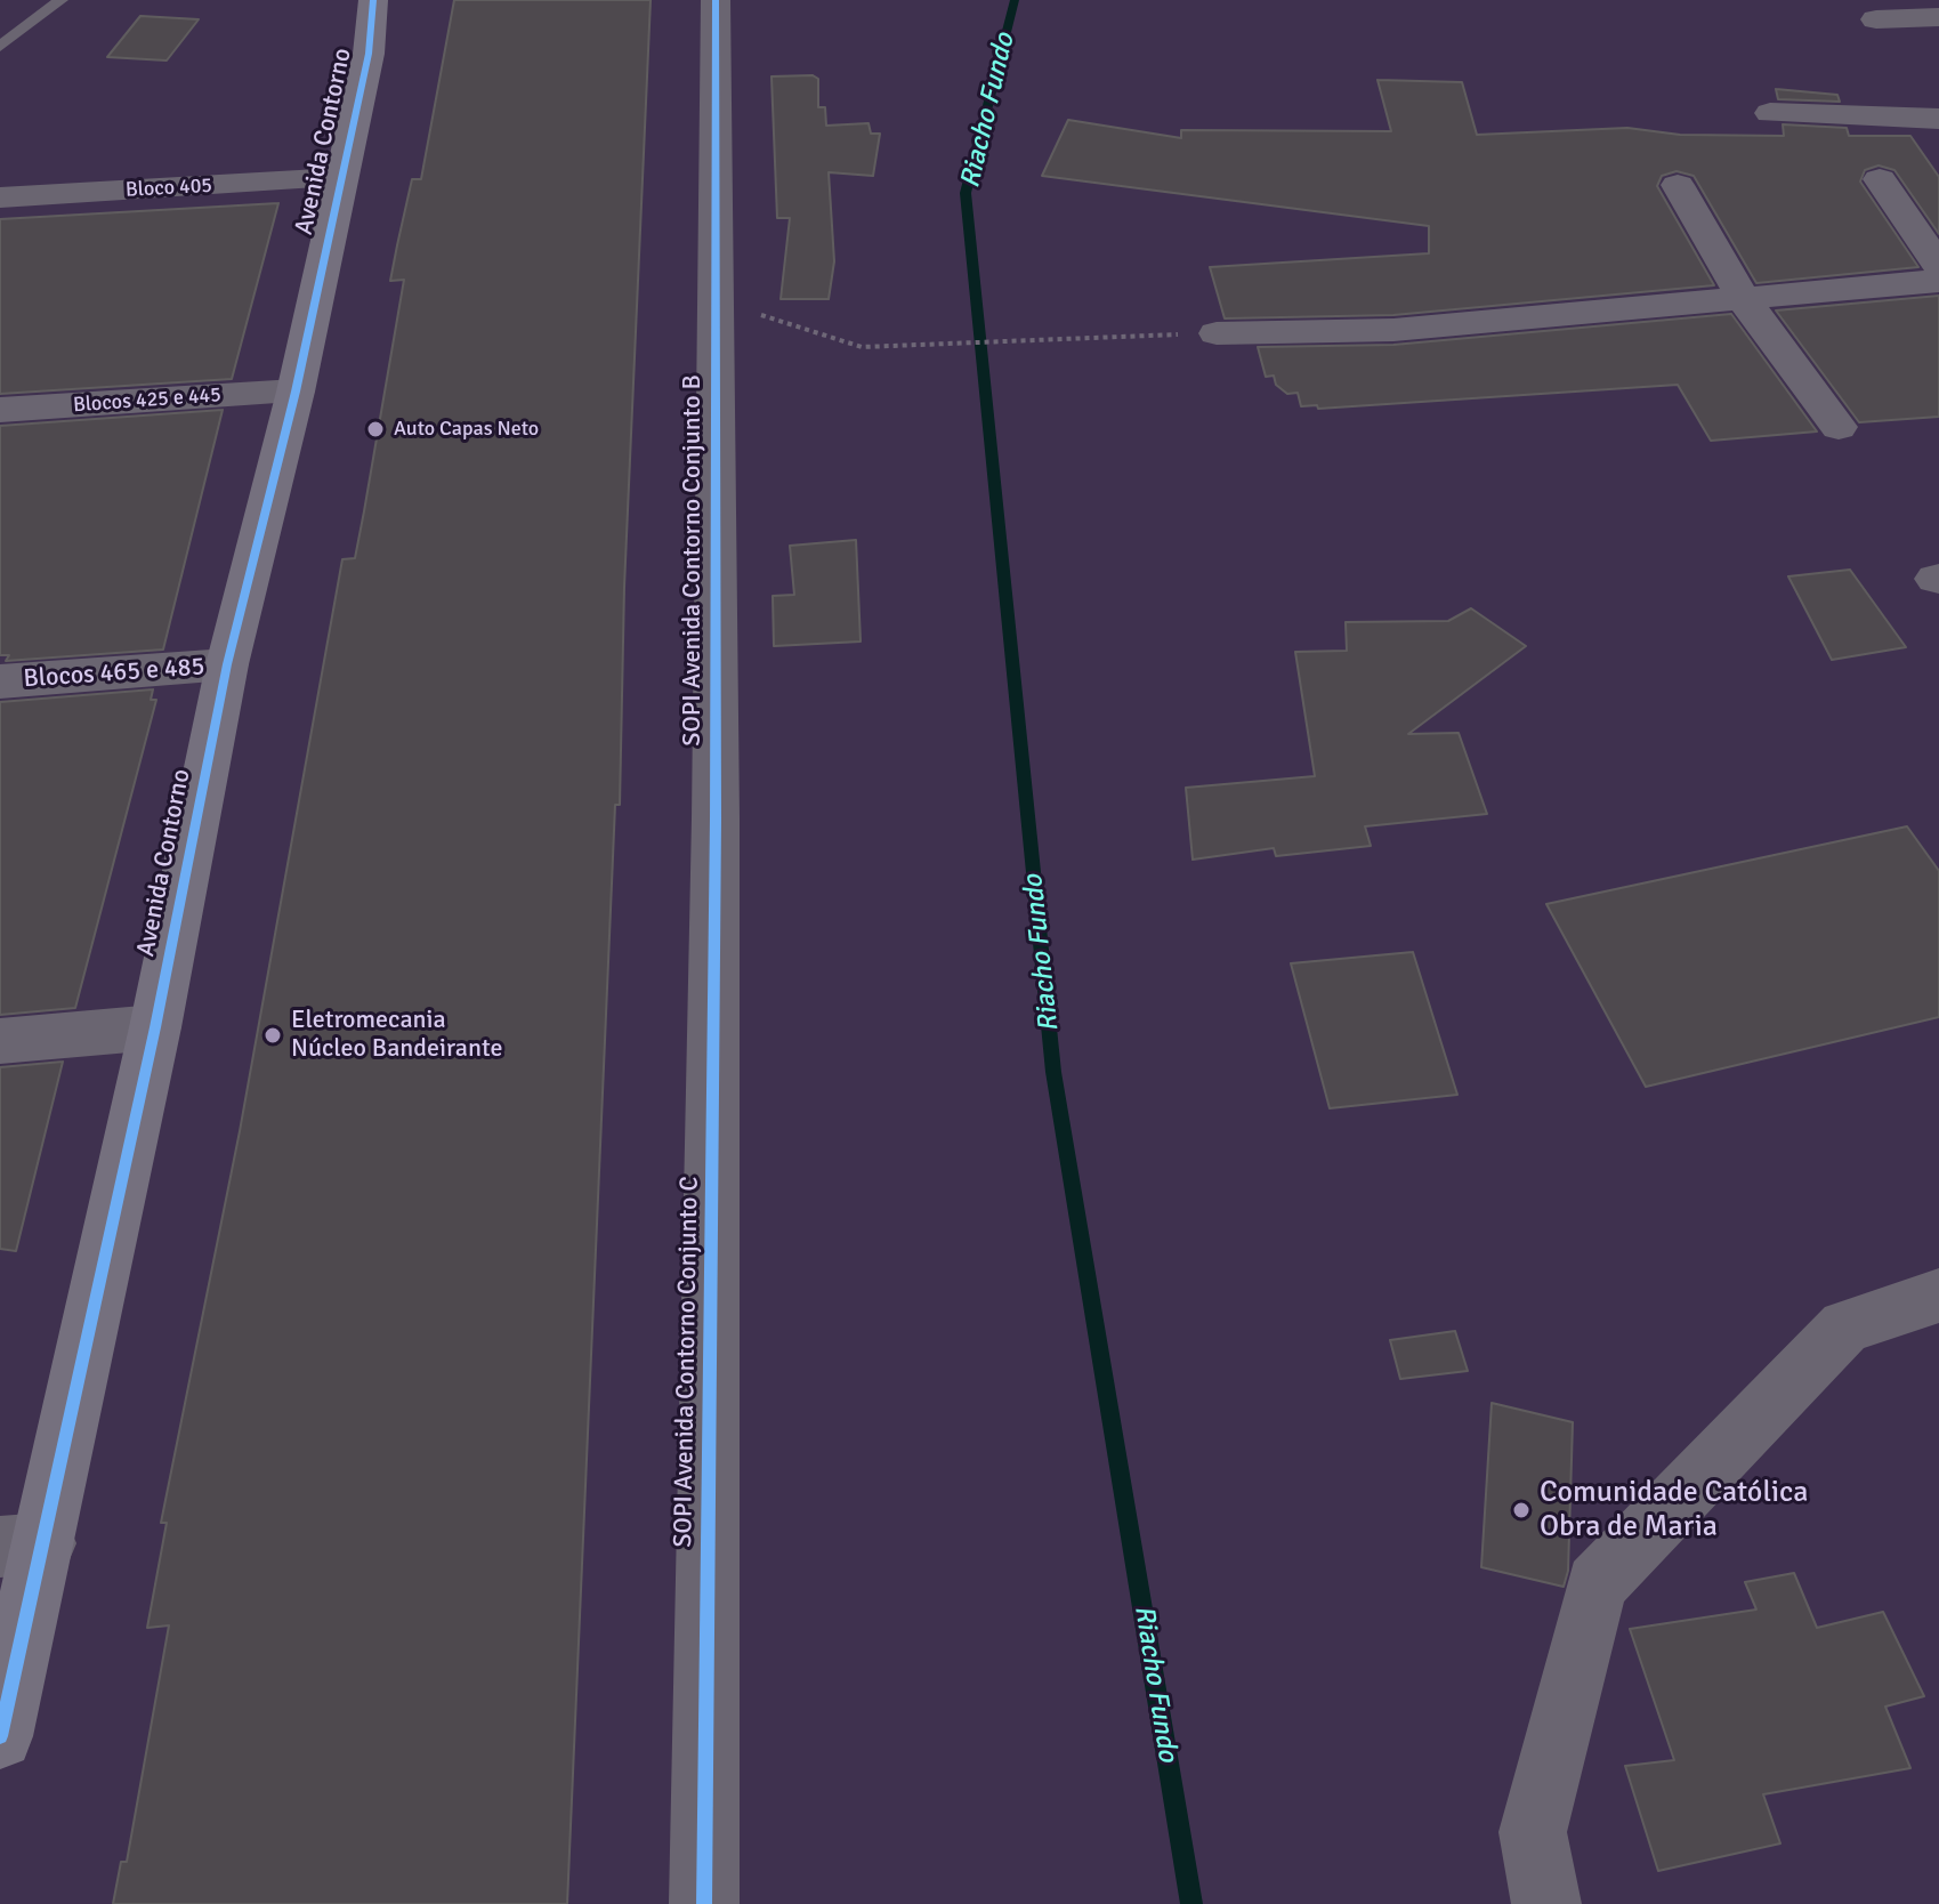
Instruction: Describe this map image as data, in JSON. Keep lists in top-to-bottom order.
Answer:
{
  "streets": {
    "street": [
      "Avenida Contorno",
      "Bloco 405",
      "Blocos 425 e 445",
      "SOPI Avenida Contorno Conjunto B",
      "Blocos 465 e 485",
      "SOPI Avenida Contorno Conjunto C"
    ]
  },
  "crossings": [
    ["Avenida Contorno", "Bloco 405"],
    ["Avenida Contorno", "Blocos 425 e 445"],
    ["Avenida Contorno", "Blocos 465 e 485"],
    ["SOPI Avenida Contorno Conjunto B", "SOPI Avenida Contorno Conjunto C"]
  ],
  "water": ["Riacho Fundo"],
  "places": ["Auto Capas Neto", "Eletromecania Núcleo Bandeirante", "Comunidade Católica Obra de Maria"]
}
